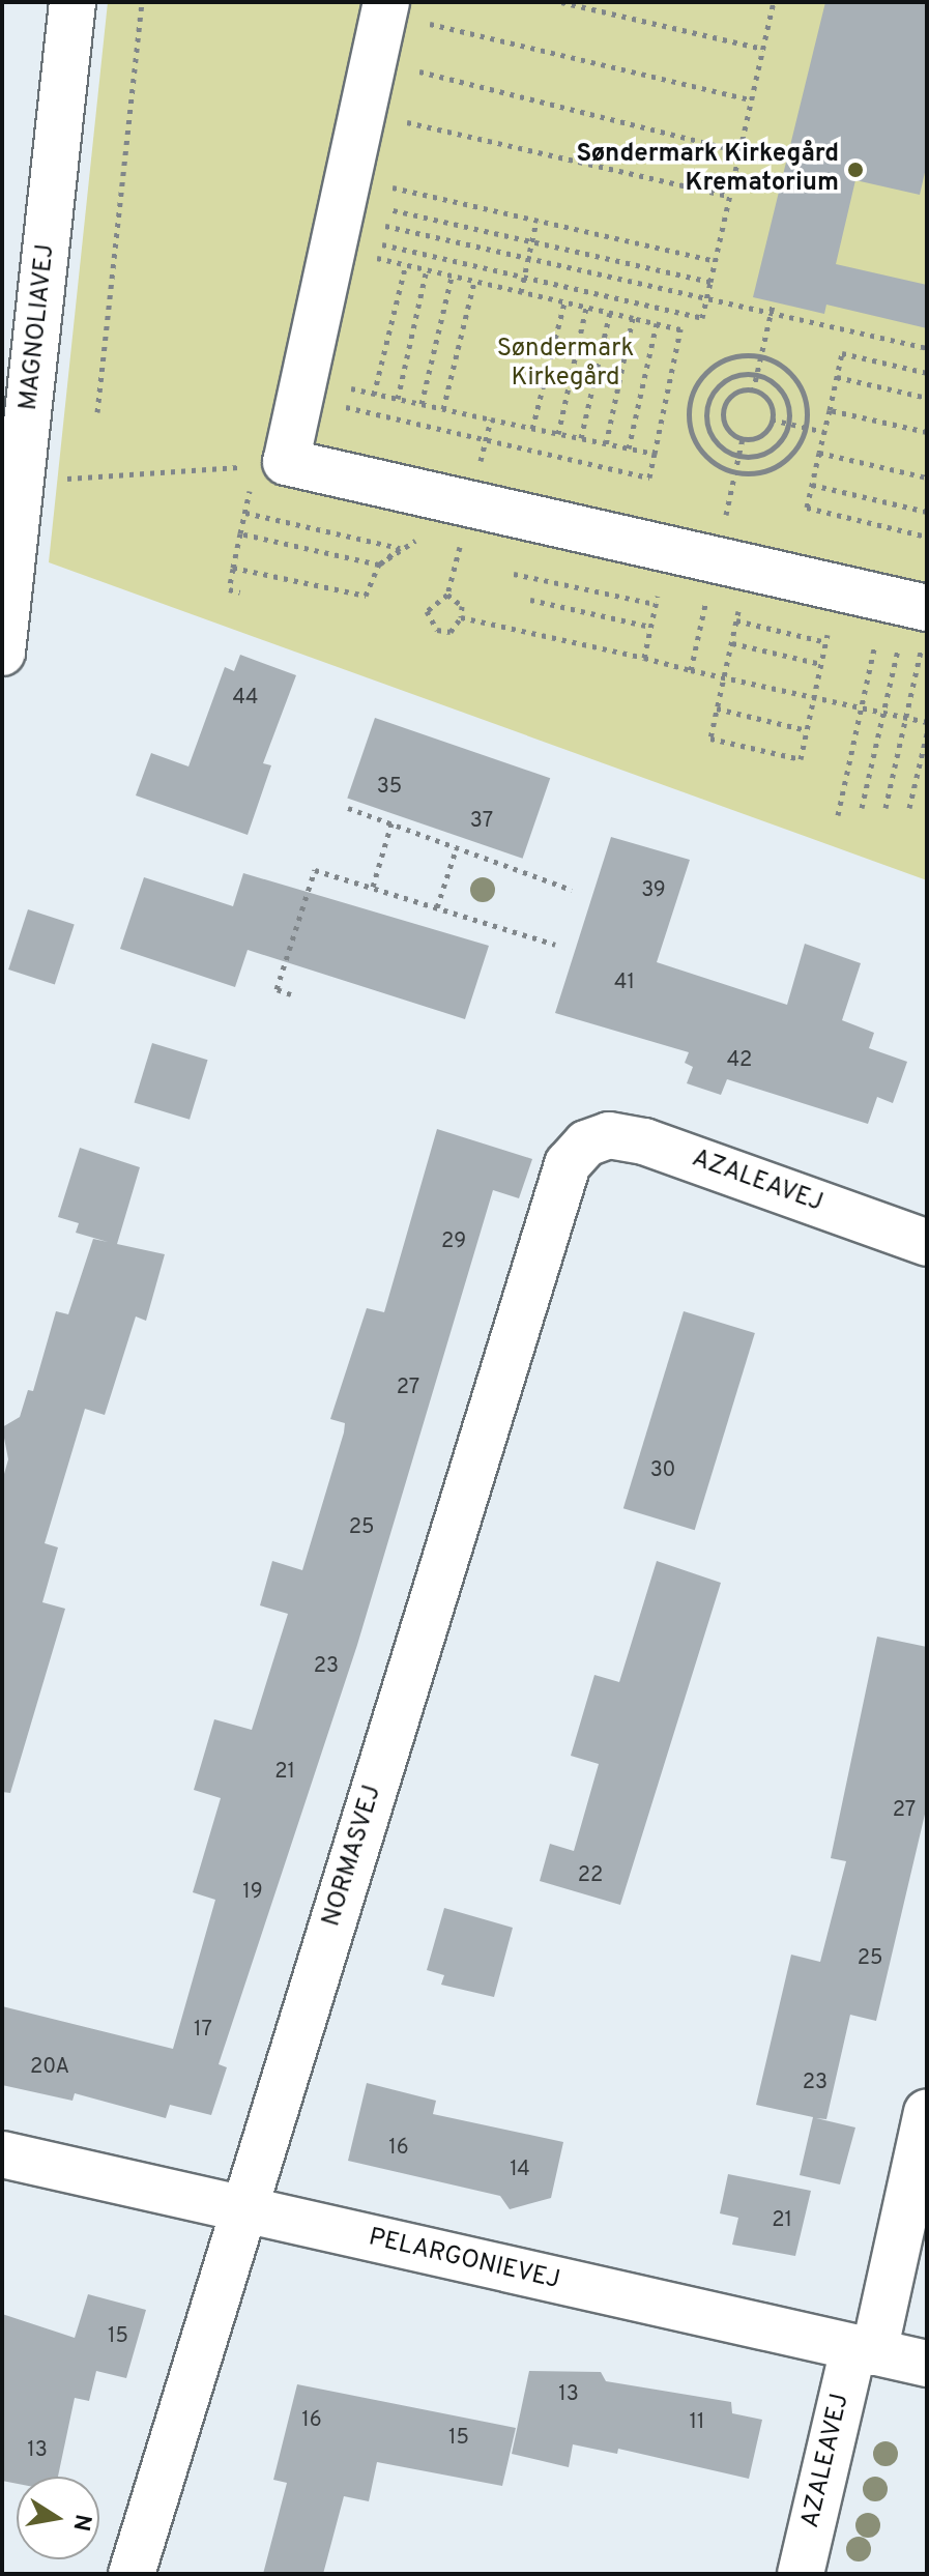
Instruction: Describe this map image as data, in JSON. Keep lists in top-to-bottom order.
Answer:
{
  "streets": {
    "street": [
      "MAGNOLIAVEJ",
      "AZALEAVEJ",
      "NORMASVEJ",
      "PELARGONIEVEJ"
    ]
  },
  "crossings": [
    ["AZALEAVEJ", "NORMASVEJ"],
    ["AZALEAVEJ", "PELARGONIEVEJ"],
    ["NORMASVEJ", "PELARGONIEVEJ"]
  ],
  "parks": ["Søndermark Kirkegård"],
  "places": ["Søndermark Kirkegård Krematorium"],
  "house_numbers": [
    "44",
    "35",
    "37",
    "39",
    "41",
    "42",
    "29",
    "27",
    "30",
    "25",
    "23",
    "21",
    "27",
    "22",
    "19",
    "25",
    "17",
    "20A",
    "23",
    "16",
    "14",
    "21",
    "15",
    "13",
    "16",
    "11",
    "15",
    "13"
  ],
  "north": "right"
}
